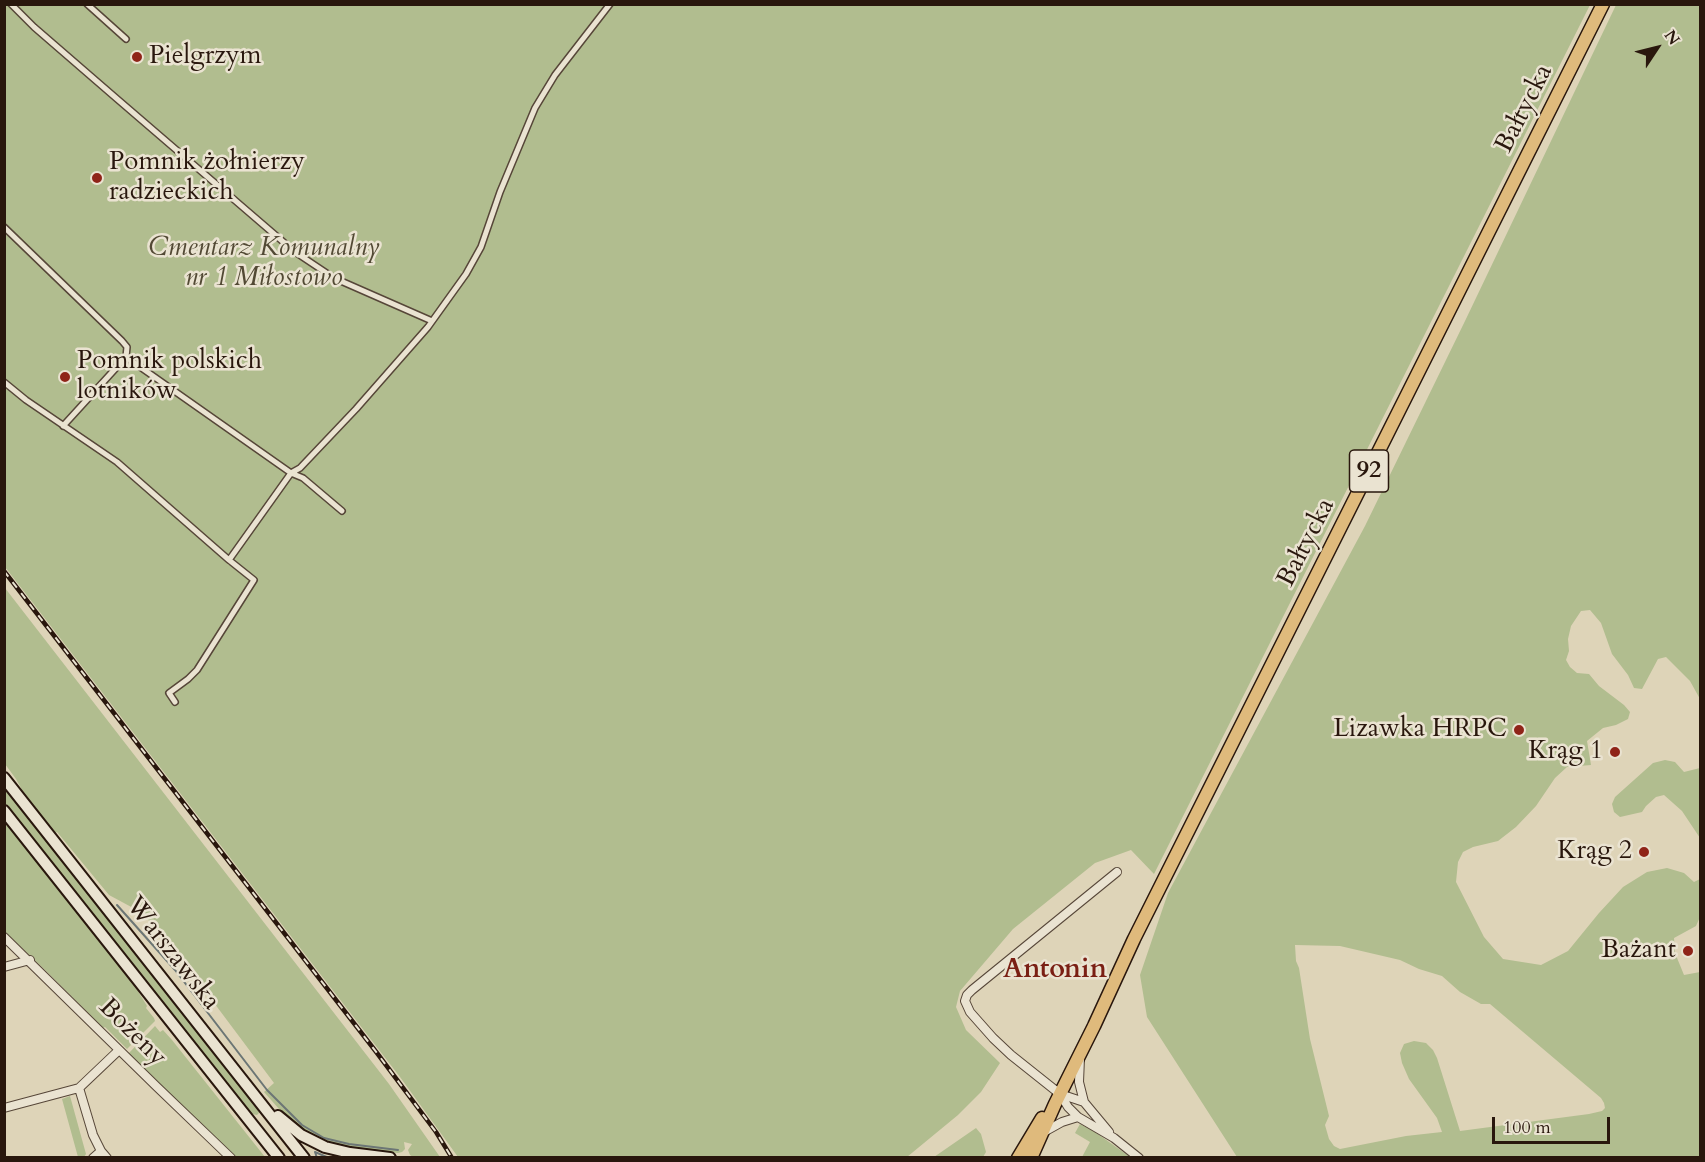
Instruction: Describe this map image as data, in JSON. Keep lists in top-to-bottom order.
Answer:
{
  "streets": {
    "main road": ["Bałtycka", "92", "Warszawska"],
    "street": ["Bożeny"]
  },
  "districts": ["Antonin"],
  "parks": ["Cmentarz Komunalny nr 1 Miłostowo"],
  "places": [
    "Pielgrzym",
    "Pomnik żołnierzy radzieckich",
    "Pomnik polskich lotników",
    "Lizawka HRPC",
    "Krąg 1",
    "Krąg 2",
    "Bażant"
  ],
  "scale_bar": "100 m",
  "north": "top right"
}
